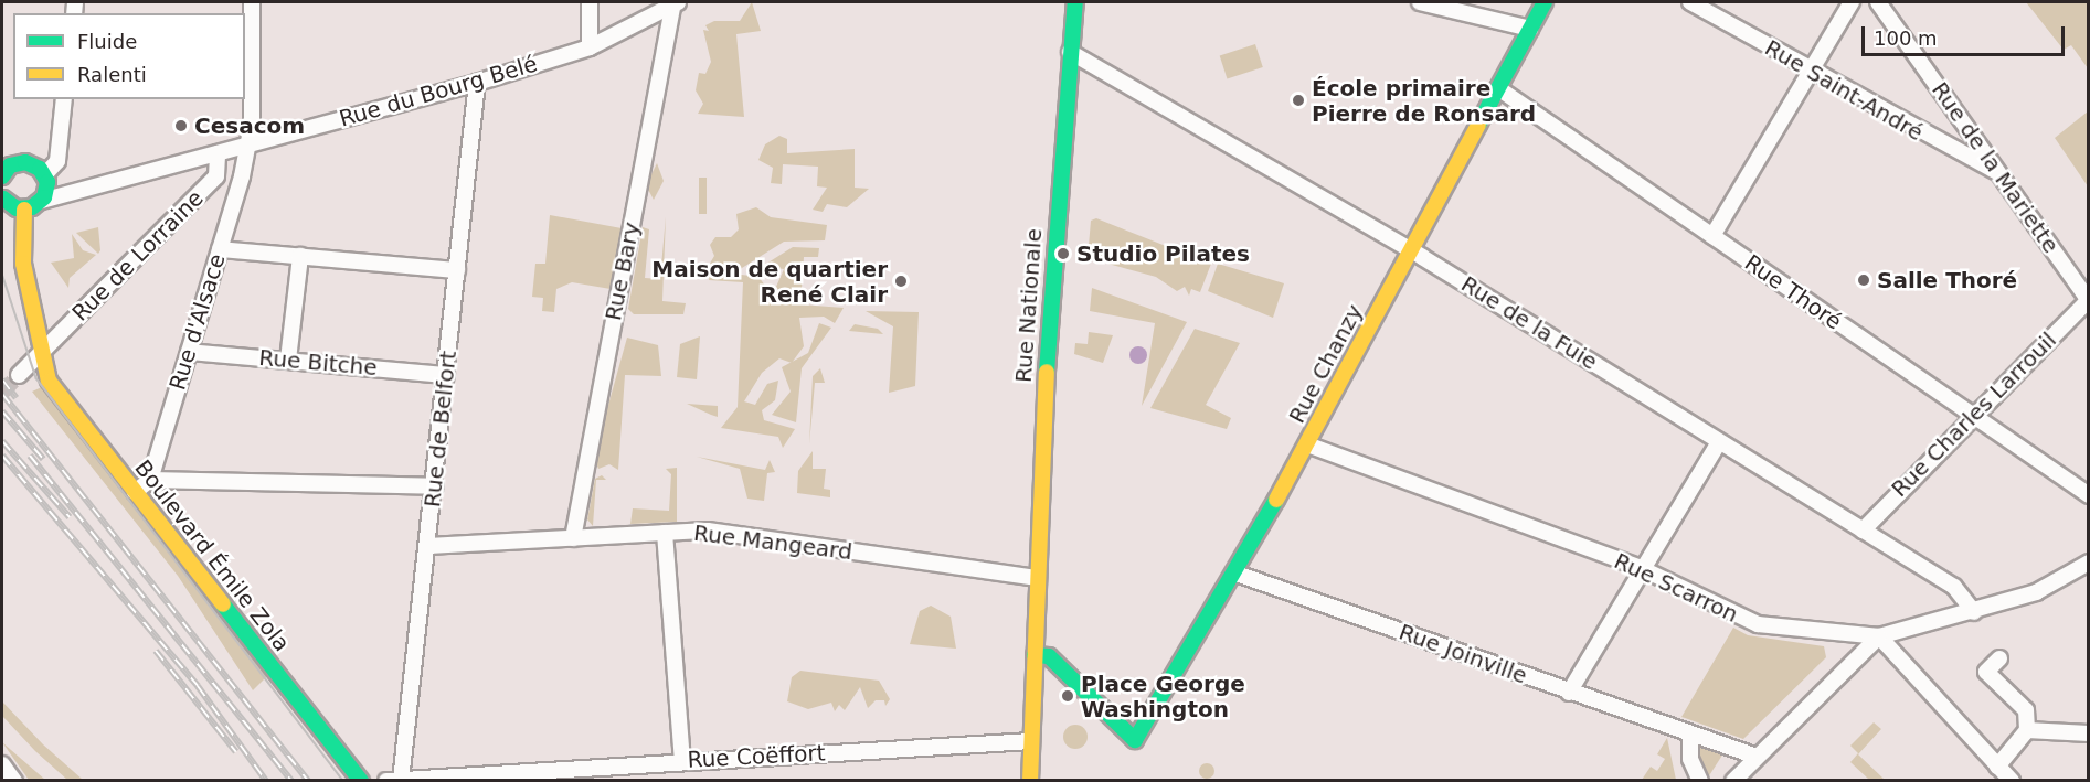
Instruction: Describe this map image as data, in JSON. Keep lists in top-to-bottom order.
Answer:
{
  "streets": {
    "main road": ["Rue Nationale", "Rue Chanzy", "Boulevard Émile Zola"],
    "street": [
      "Rue Saint-André",
      "Rue du Bourg Belé",
      "Rue de la Mariette",
      "Rue de Lorraine",
      "Rue Bary",
      "Rue Thoré",
      "Rue d'Alsace",
      "Rue de la Fuie",
      "Rue Bitche",
      "Rue Charles Larrouil",
      "Rue de Belfort",
      "Rue Mangeard",
      "Rue Scarron",
      "Rue Joinville",
      "Rue Coëffort"
    ]
  },
  "crossings": [
    ["Rue Saint-André", "Rue de la Mariette"],
    ["Rue du Bourg Belé", "Rue de Lorraine"],
    ["Rue du Bourg Belé", "Rue Bary"],
    ["Rue du Bourg Belé", "Rue d'Alsace"],
    ["Rue du Bourg Belé", "Rue de Belfort"],
    ["Rue de la Mariette", "Rue Charles Larrouil"],
    ["Rue de Lorraine", "Boulevard Émile Zola"],
    ["Rue Bary", "Rue Mangeard"],
    ["Rue Thoré", "Rue Chanzy"],
    ["Rue Thoré", "Rue Charles Larrouil"],
    ["Rue Nationale", "Rue de la Fuie"],
    ["Rue Nationale", "Rue Chanzy"],
    ["Rue Nationale", "Rue Mangeard"],
    ["Rue d'Alsace", "Rue Bitche"],
    ["Rue de la Fuie", "Rue Chanzy"],
    ["Rue de la Fuie", "Rue Charles Larrouil"],
    ["Rue de la Fuie", "Rue Scarron"],
    ["Rue Bitche", "Rue de Belfort"],
    ["Rue Chanzy", "Rue Scarron"],
    ["Rue Chanzy", "Rue Joinville"],
    ["Rue de Belfort", "Rue Mangeard"],
    ["Rue de Belfort", "Rue Coëffort"]
  ],
  "places": [
    "École primaire Pierre de Ronsard",
    "Cesacom",
    "Studio Pilates",
    "Salle Thoré",
    "Maison de quartier René Clair",
    "Place George Washington"
  ],
  "legend": ["Fluide", "Ralenti"],
  "scale_bar": "100 m"
}
